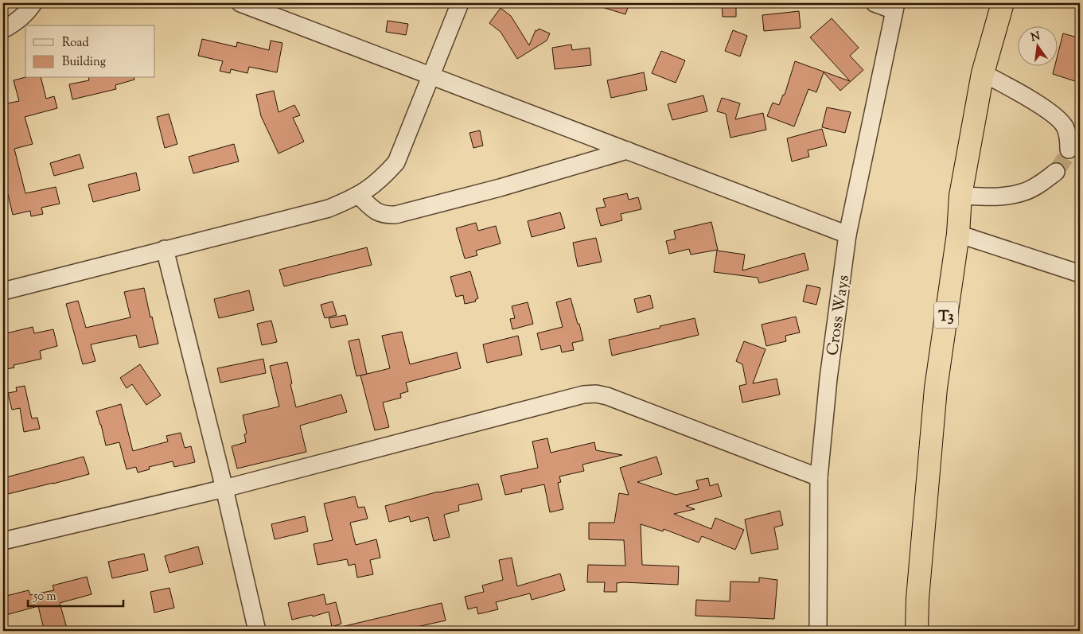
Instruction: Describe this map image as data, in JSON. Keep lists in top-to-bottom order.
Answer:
{
  "streets": {
    "highway": ["T3"],
    "street": ["Cross Ways"]
  },
  "legend": ["Road", "Building"],
  "scale_bar": "50 m",
  "north": "top"
}
